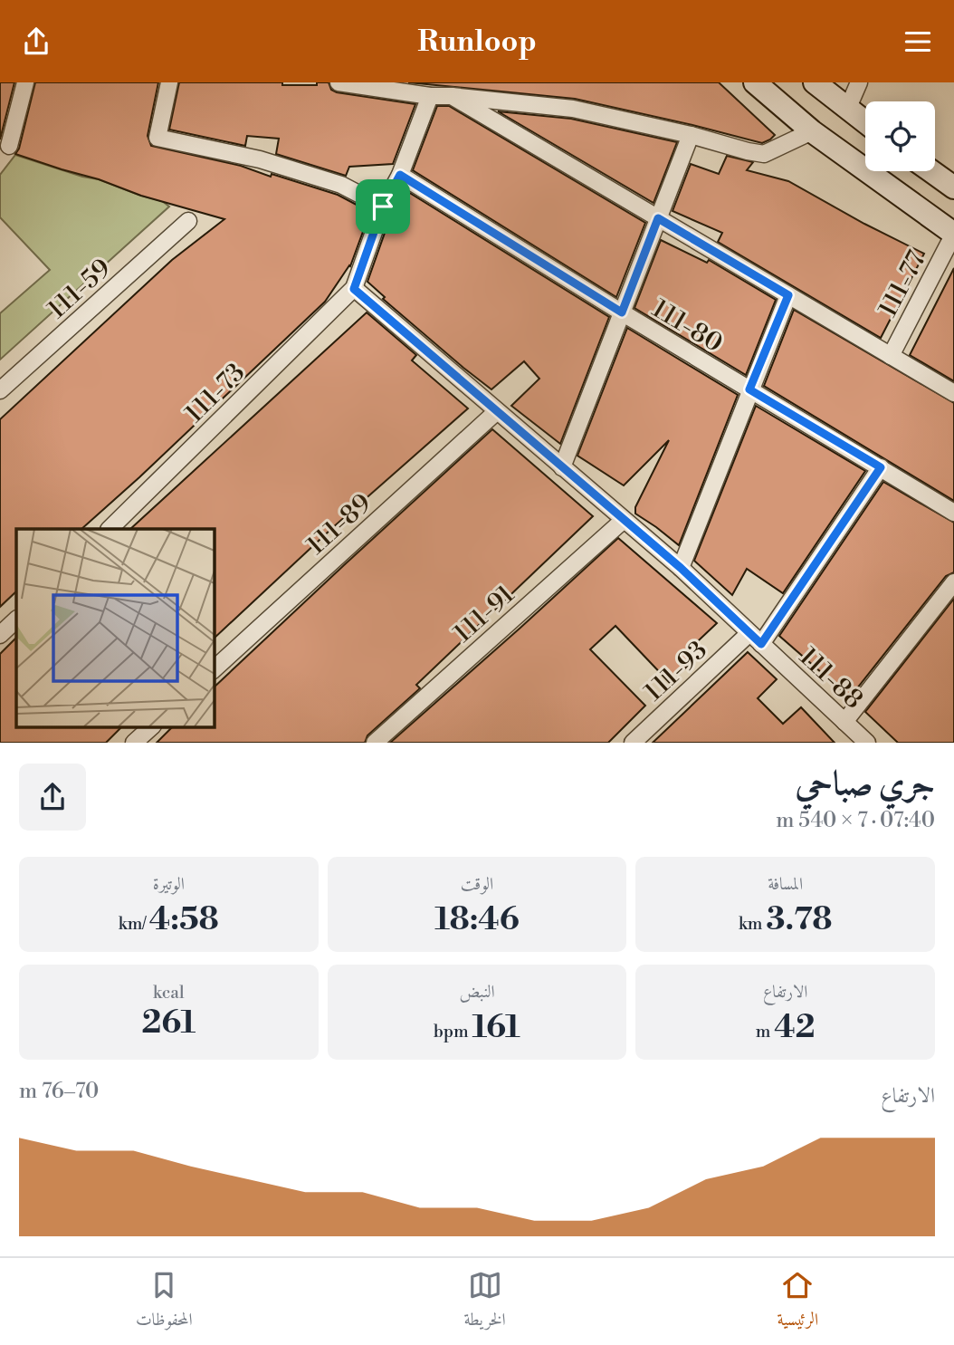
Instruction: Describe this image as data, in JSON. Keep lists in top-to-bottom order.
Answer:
{
  "streets": {
    "street": [
      "111-77",
      "111-59",
      "111-80",
      "111-73",
      "111-89",
      "111-91",
      "111-93",
      "111-88"
    ]
  },
  "crossings": [
    ["111-80", "111-93"],
    ["111-73", "111-88"],
    ["111-89", "111-88"],
    ["111-91", "111-88"],
    ["111-93", "111-88"]
  ],
  "page": {
    "header": "Runloop",
    "heading": ["جري صباحي", "07:40 · 7 × 540 m"],
    "stats": [
      ["المسافة", "3.78 km"],
      ["الوقت", "18:46"],
      ["الوتيرة", "4:58 /km"],
      ["الارتفاع", "42 m"],
      ["النبض", "161 bpm"],
      ["kcal", "261"]
    ],
    "chart": ["الارتفاع", "70–76 m"],
    "tabs": ["الرئيسية", "الخريطة", "المحفوظات"]
  }
}
